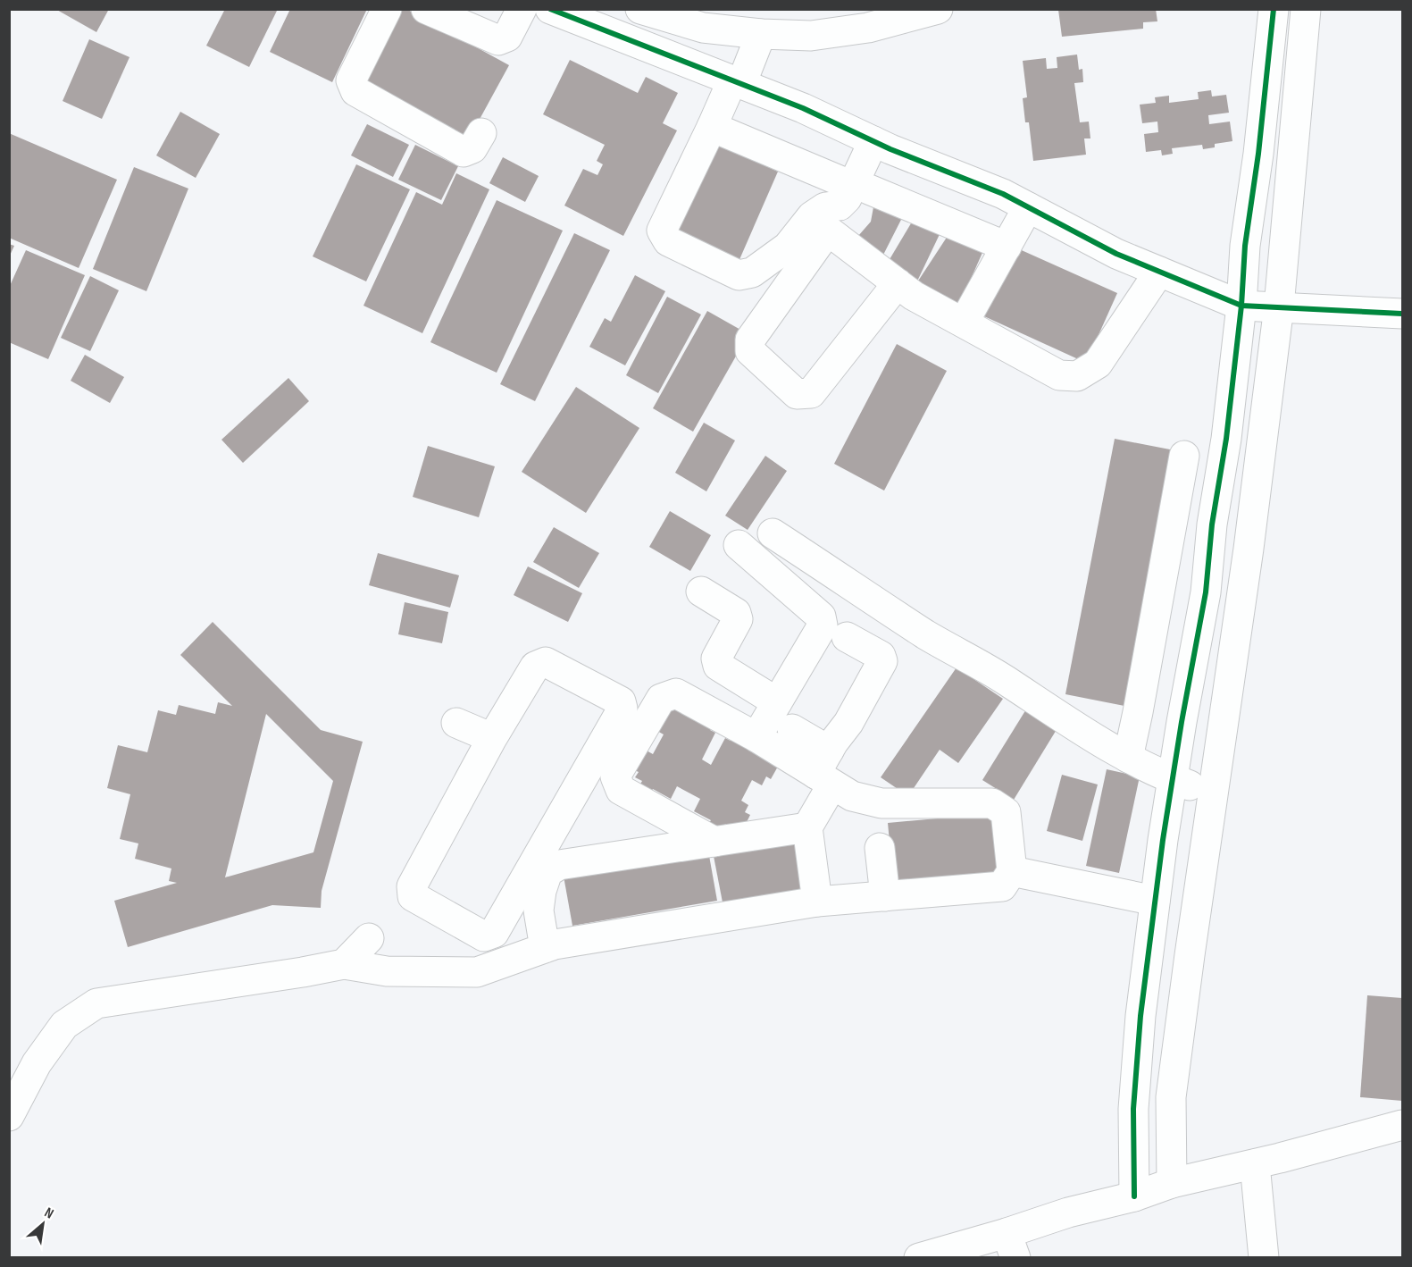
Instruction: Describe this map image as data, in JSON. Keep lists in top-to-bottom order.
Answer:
{
  "north": "top right"
}
